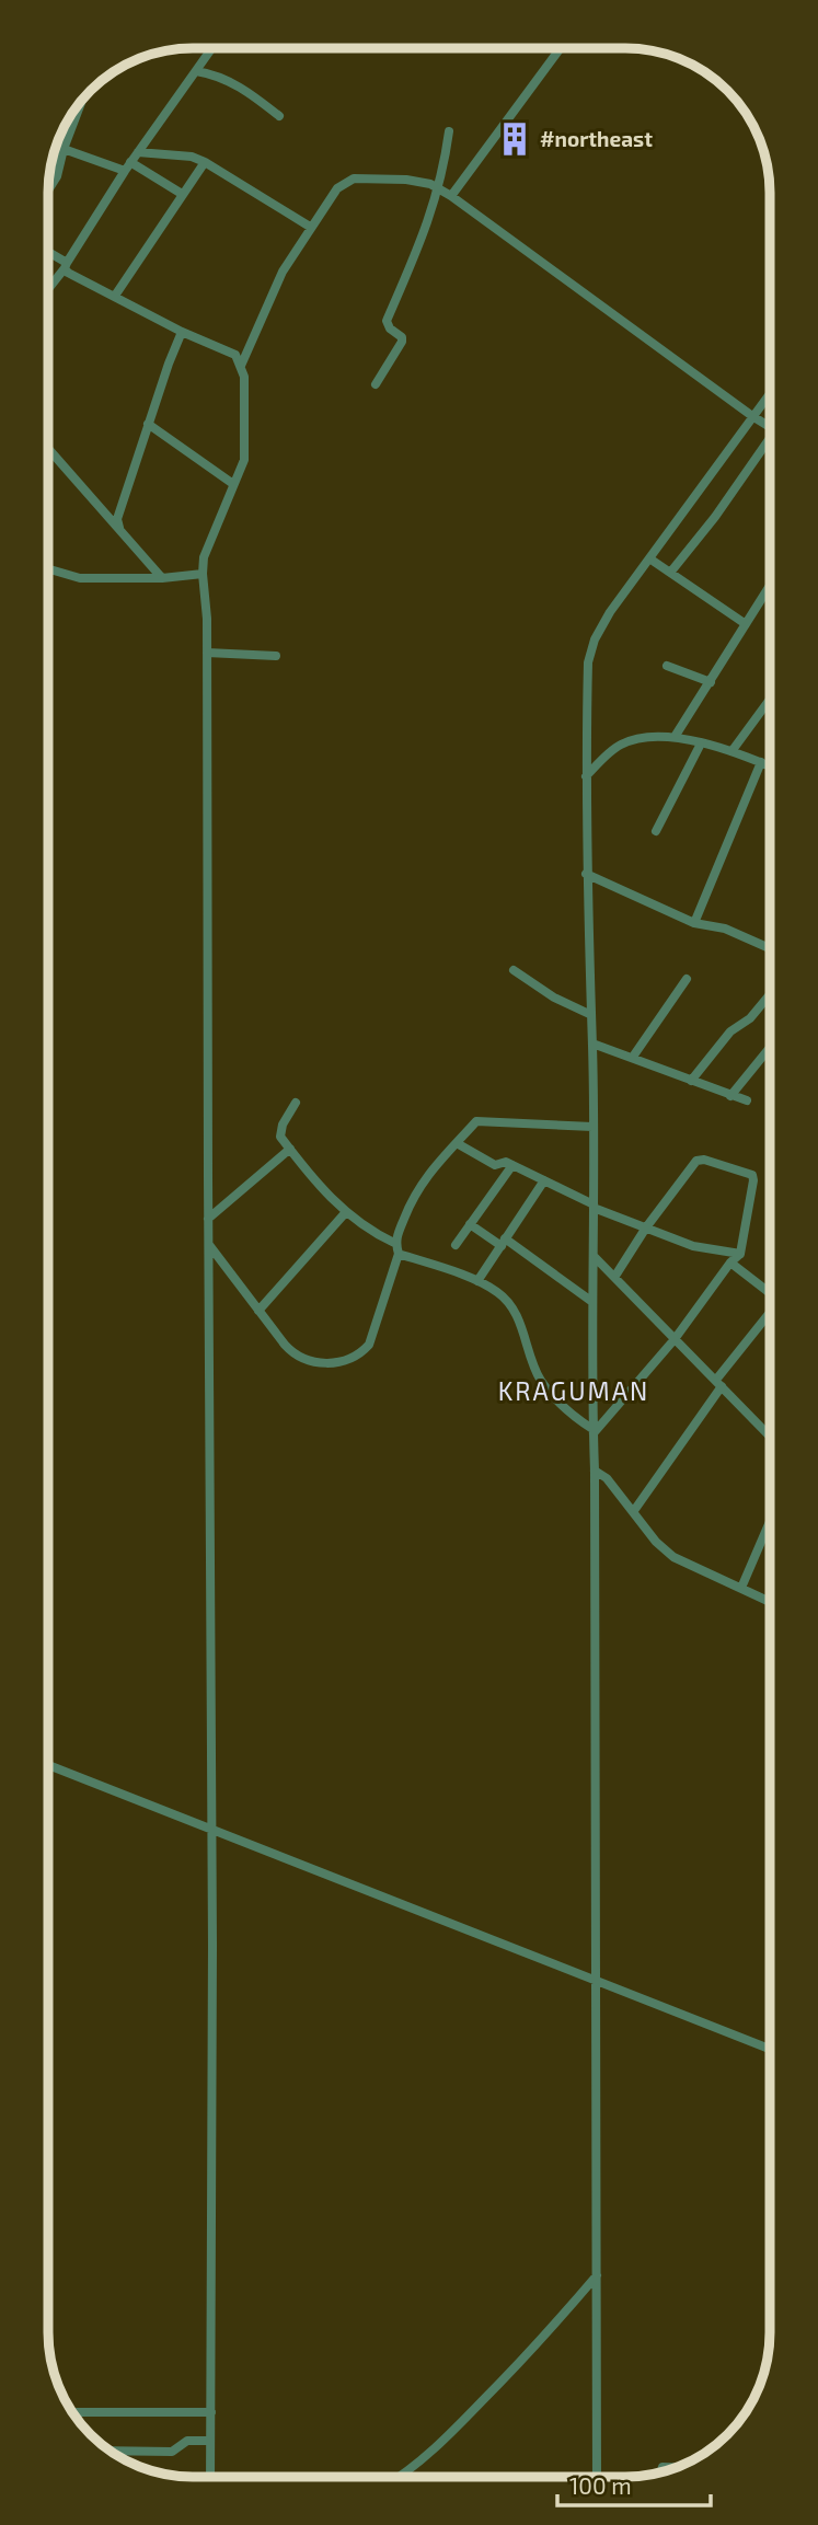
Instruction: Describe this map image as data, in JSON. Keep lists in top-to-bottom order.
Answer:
{
  "districts": ["KRAGUMAN"],
  "places": {
    "building": ["#northeast"]
  },
  "scale_bar": "100 m"
}
